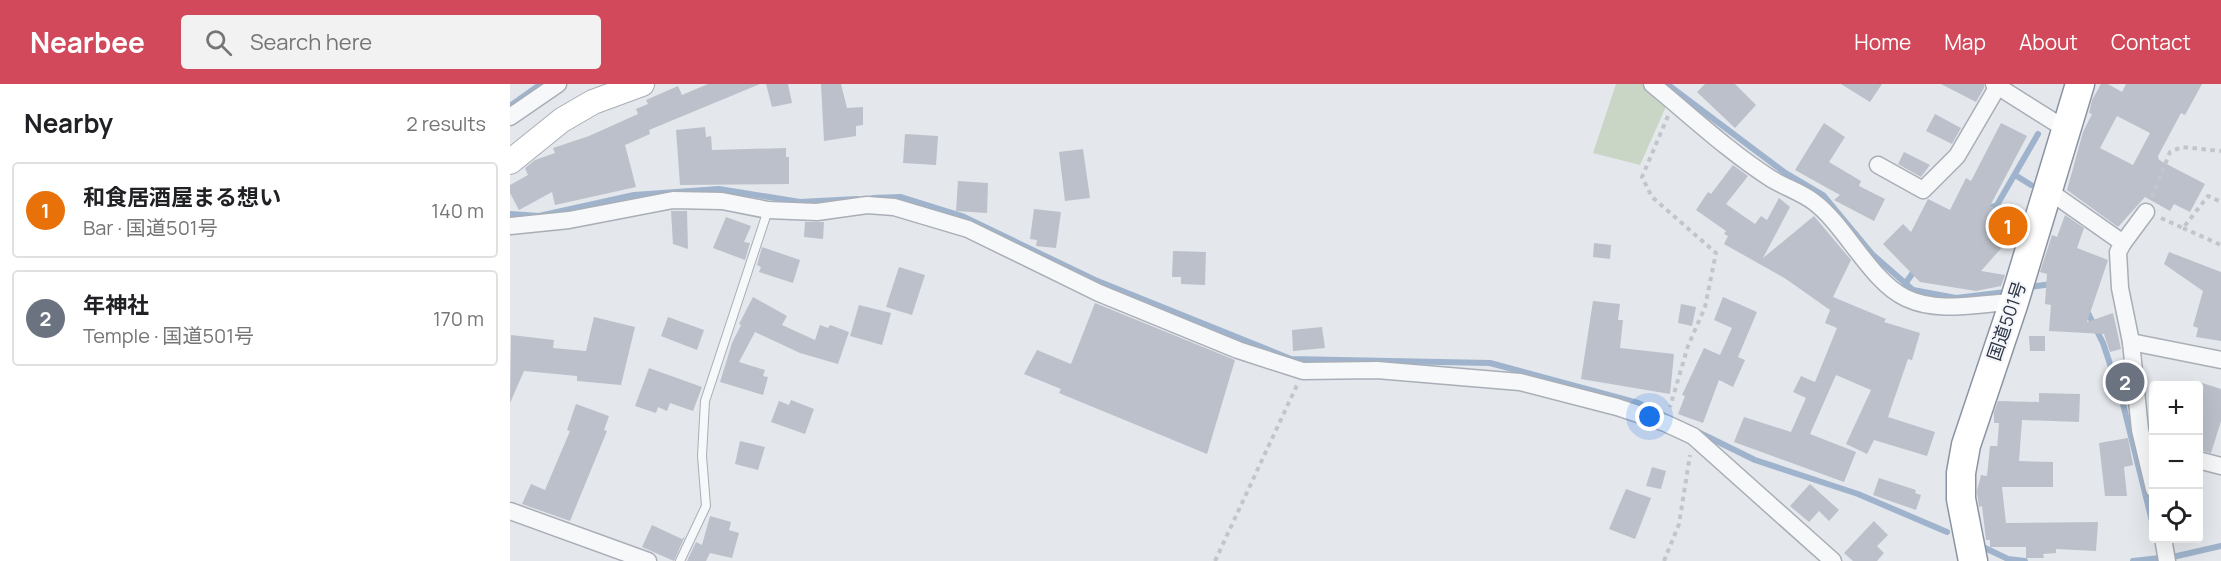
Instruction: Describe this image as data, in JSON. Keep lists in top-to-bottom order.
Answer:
{
  "streets": {
    "highway": ["国道501号"]
  },
  "page": {
    "header": "Nearbee",
    "search": "Search here",
    "nav": [
      "Home",
      "Map",
      "About",
      "Contact"
    ],
    "heading": ["Nearby", "2 results"],
    "list": [
      {
        "mark": "1",
        "name": "和食居酒屋まる想い",
        "note": "Bar · 国道501号",
        "value": "140 m"
      },
      {
        "mark": "2",
        "name": "年神社",
        "note": "Temple · 国道501号",
        "value": "170 m"
      }
    ],
    "pins": ["1", "2"],
    "map_buttons": ["+", "−"]
  }
}
